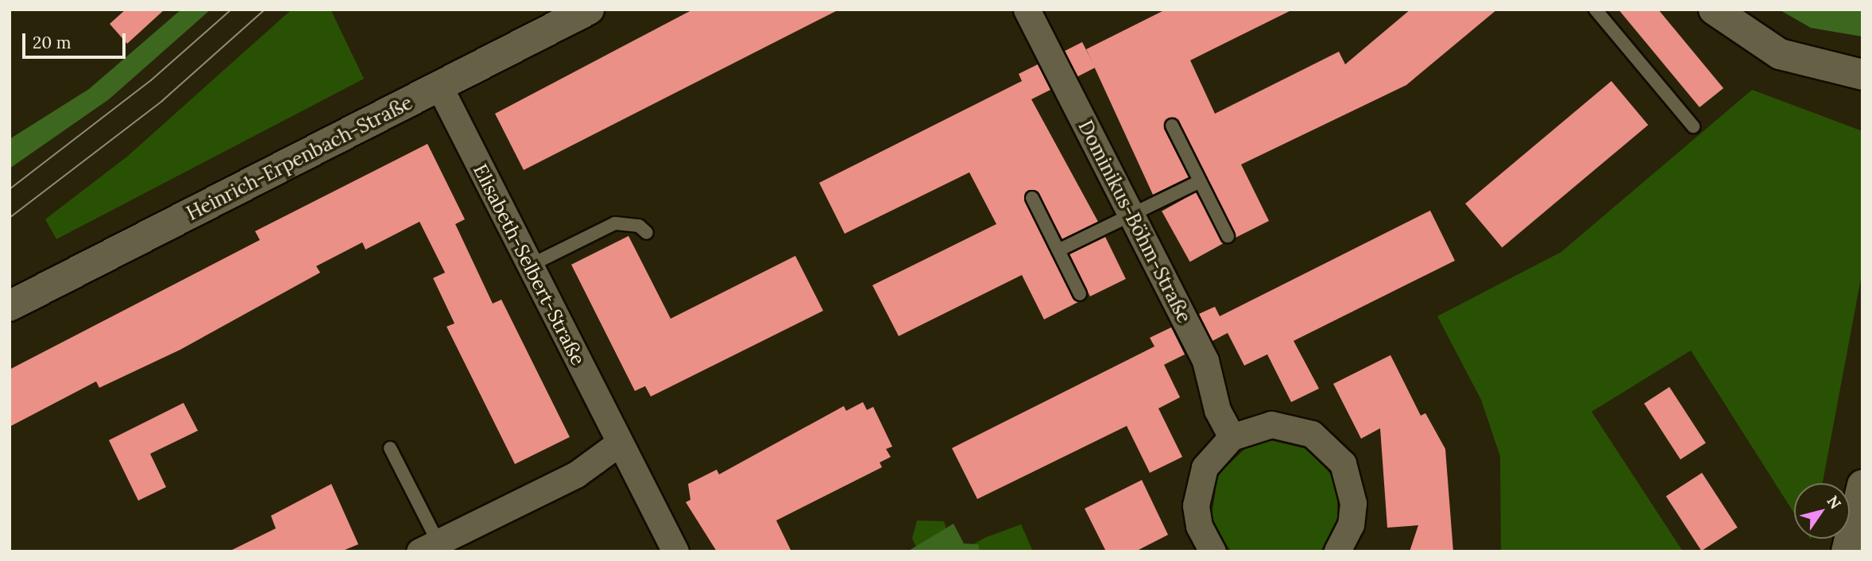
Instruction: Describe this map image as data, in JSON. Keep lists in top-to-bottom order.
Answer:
{
  "streets": {
    "street": ["Heinrich-Erpenbach-Straße", "Dominikus-Böhm-Straße", "Elisabeth-Selbert-Straße"]
  },
  "crossings": [
    ["Heinrich-Erpenbach-Straße", "Elisabeth-Selbert-Straße"]
  ],
  "scale_bar": "20 m",
  "north": "top right"
}
